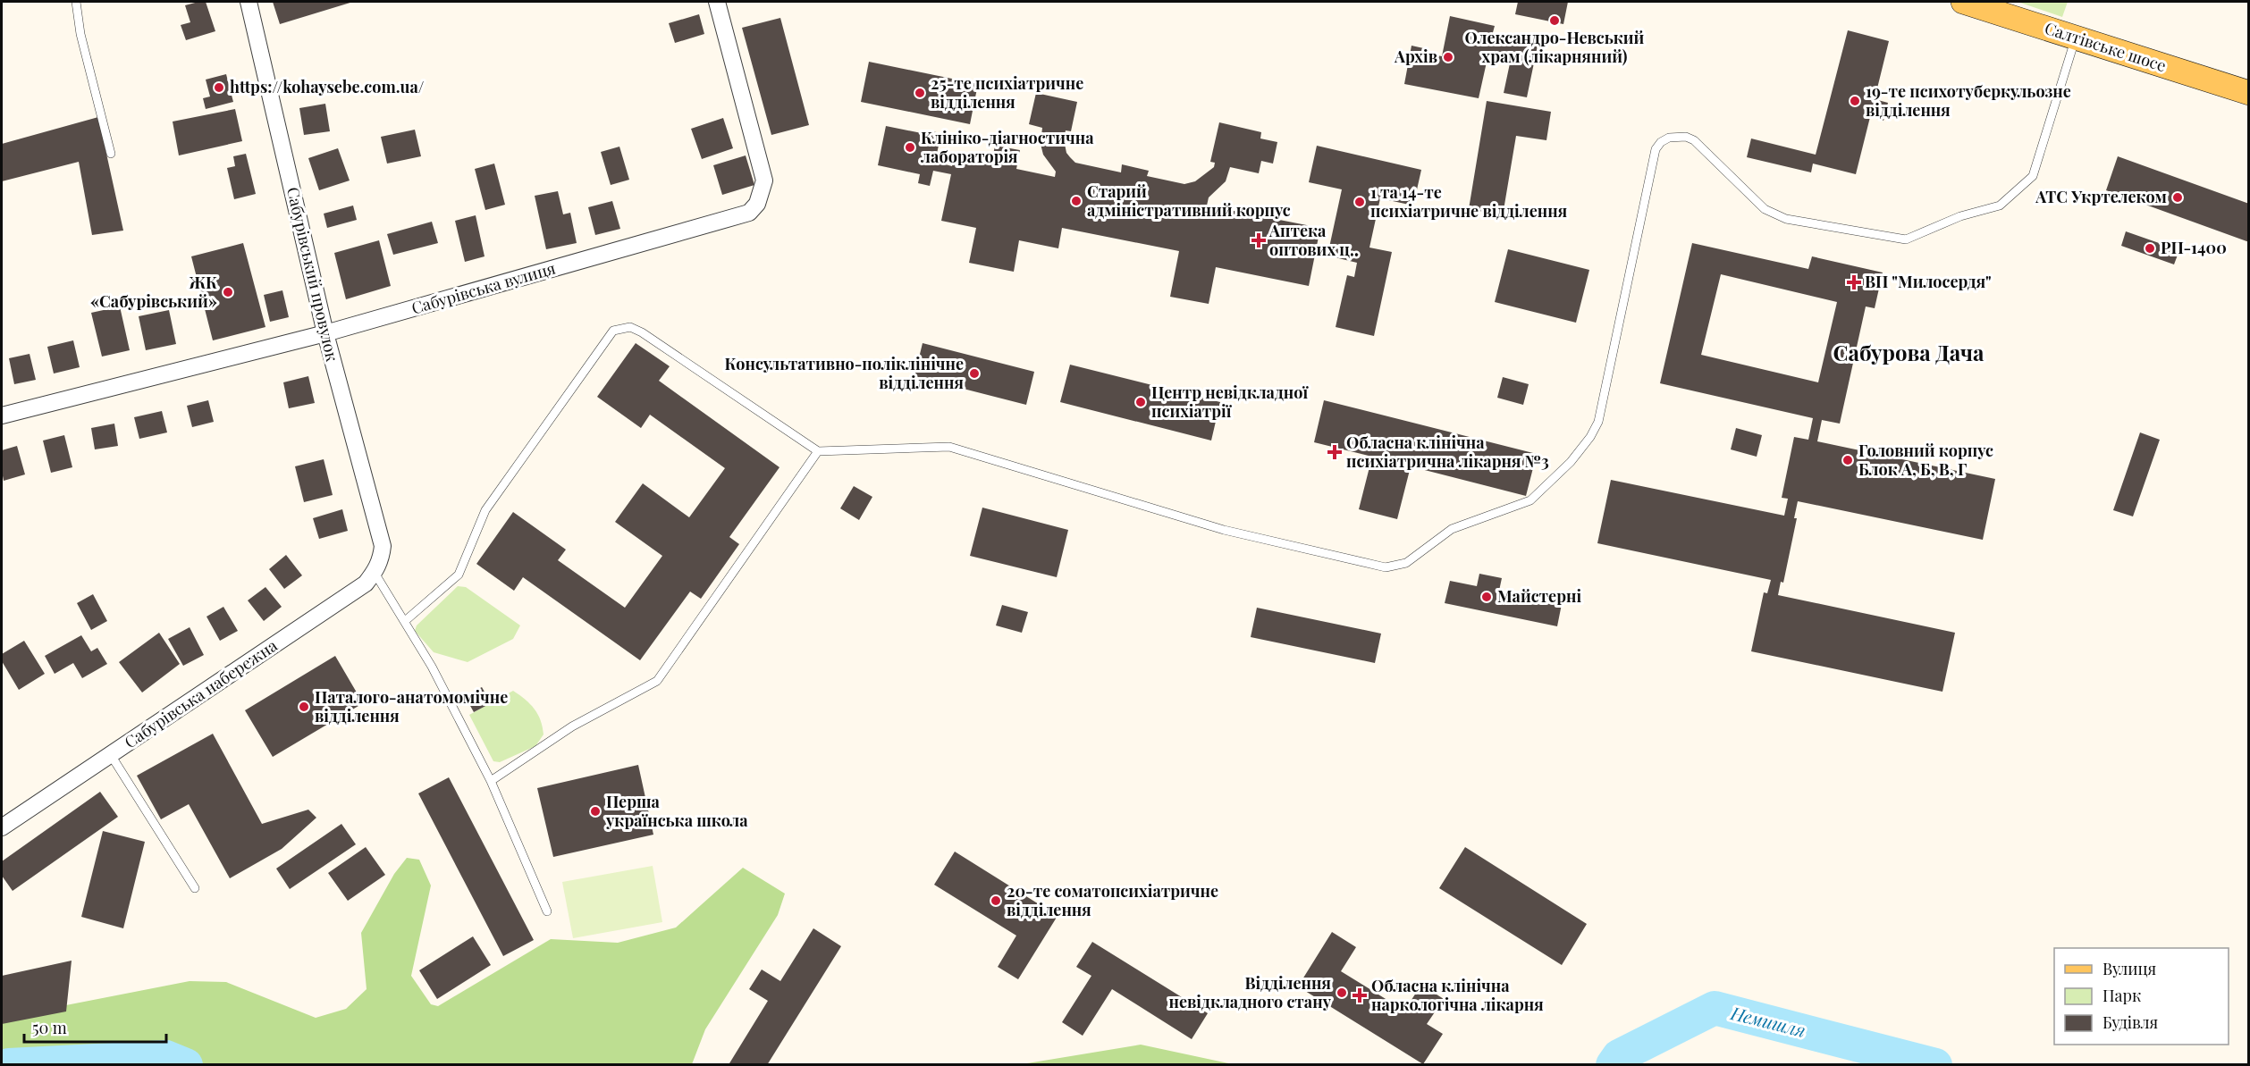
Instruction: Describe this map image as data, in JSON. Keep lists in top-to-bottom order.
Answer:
{
  "streets": {
    "main road": ["Салтівське шосе"],
    "street": ["Сабурівський провулок", "Сабурівська вулиця", "Сабурівська набережна"]
  },
  "crossings": [
    ["Сабурівський провулок", "Сабурівська вулиця"],
    ["Сабурівський провулок", "Сабурівська набережна"]
  ],
  "districts": ["Сабурова Дача"],
  "water": ["Немишля"],
  "places": {
    "other": [
      "Олександро-Невський храм (лікарняний)",
      "Архів",
      "https://kohaysebe.com.ua/",
      "25-те психіатричне відділення",
      "19-те психотуберкульозне відділення",
      "Клініко-діагностична лабораторія",
      "АТС Укртелеком",
      "Старий адміністративний корпус",
      "1 та 14-те психіатричне відділення",
      "РП-1400",
      "ЖК «Сабурівський»",
      "Консультативно-поліклінічне відділення",
      "Центр невідкладної психіатрії",
      "Головний корпус Блок А, Б, В, Г",
      "Майстерні",
      "Паталого-анатомомічне відділення",
      "Перша українська школа",
      "20-те соматопсихіатричне відділення",
      "Відділення невідкладного стану"
    ],
    "health": [
      "Аптека оптових ц‥",
      "ВП \"Милосердя\"",
      "Обласна клінічна психіатрична лікарня №3",
      "Обласна клінічна наркологічна лікарня"
    ]
  },
  "legend": ["Вулиця", "Парк", "Будівля"],
  "scale_bar": "50 m"
}
